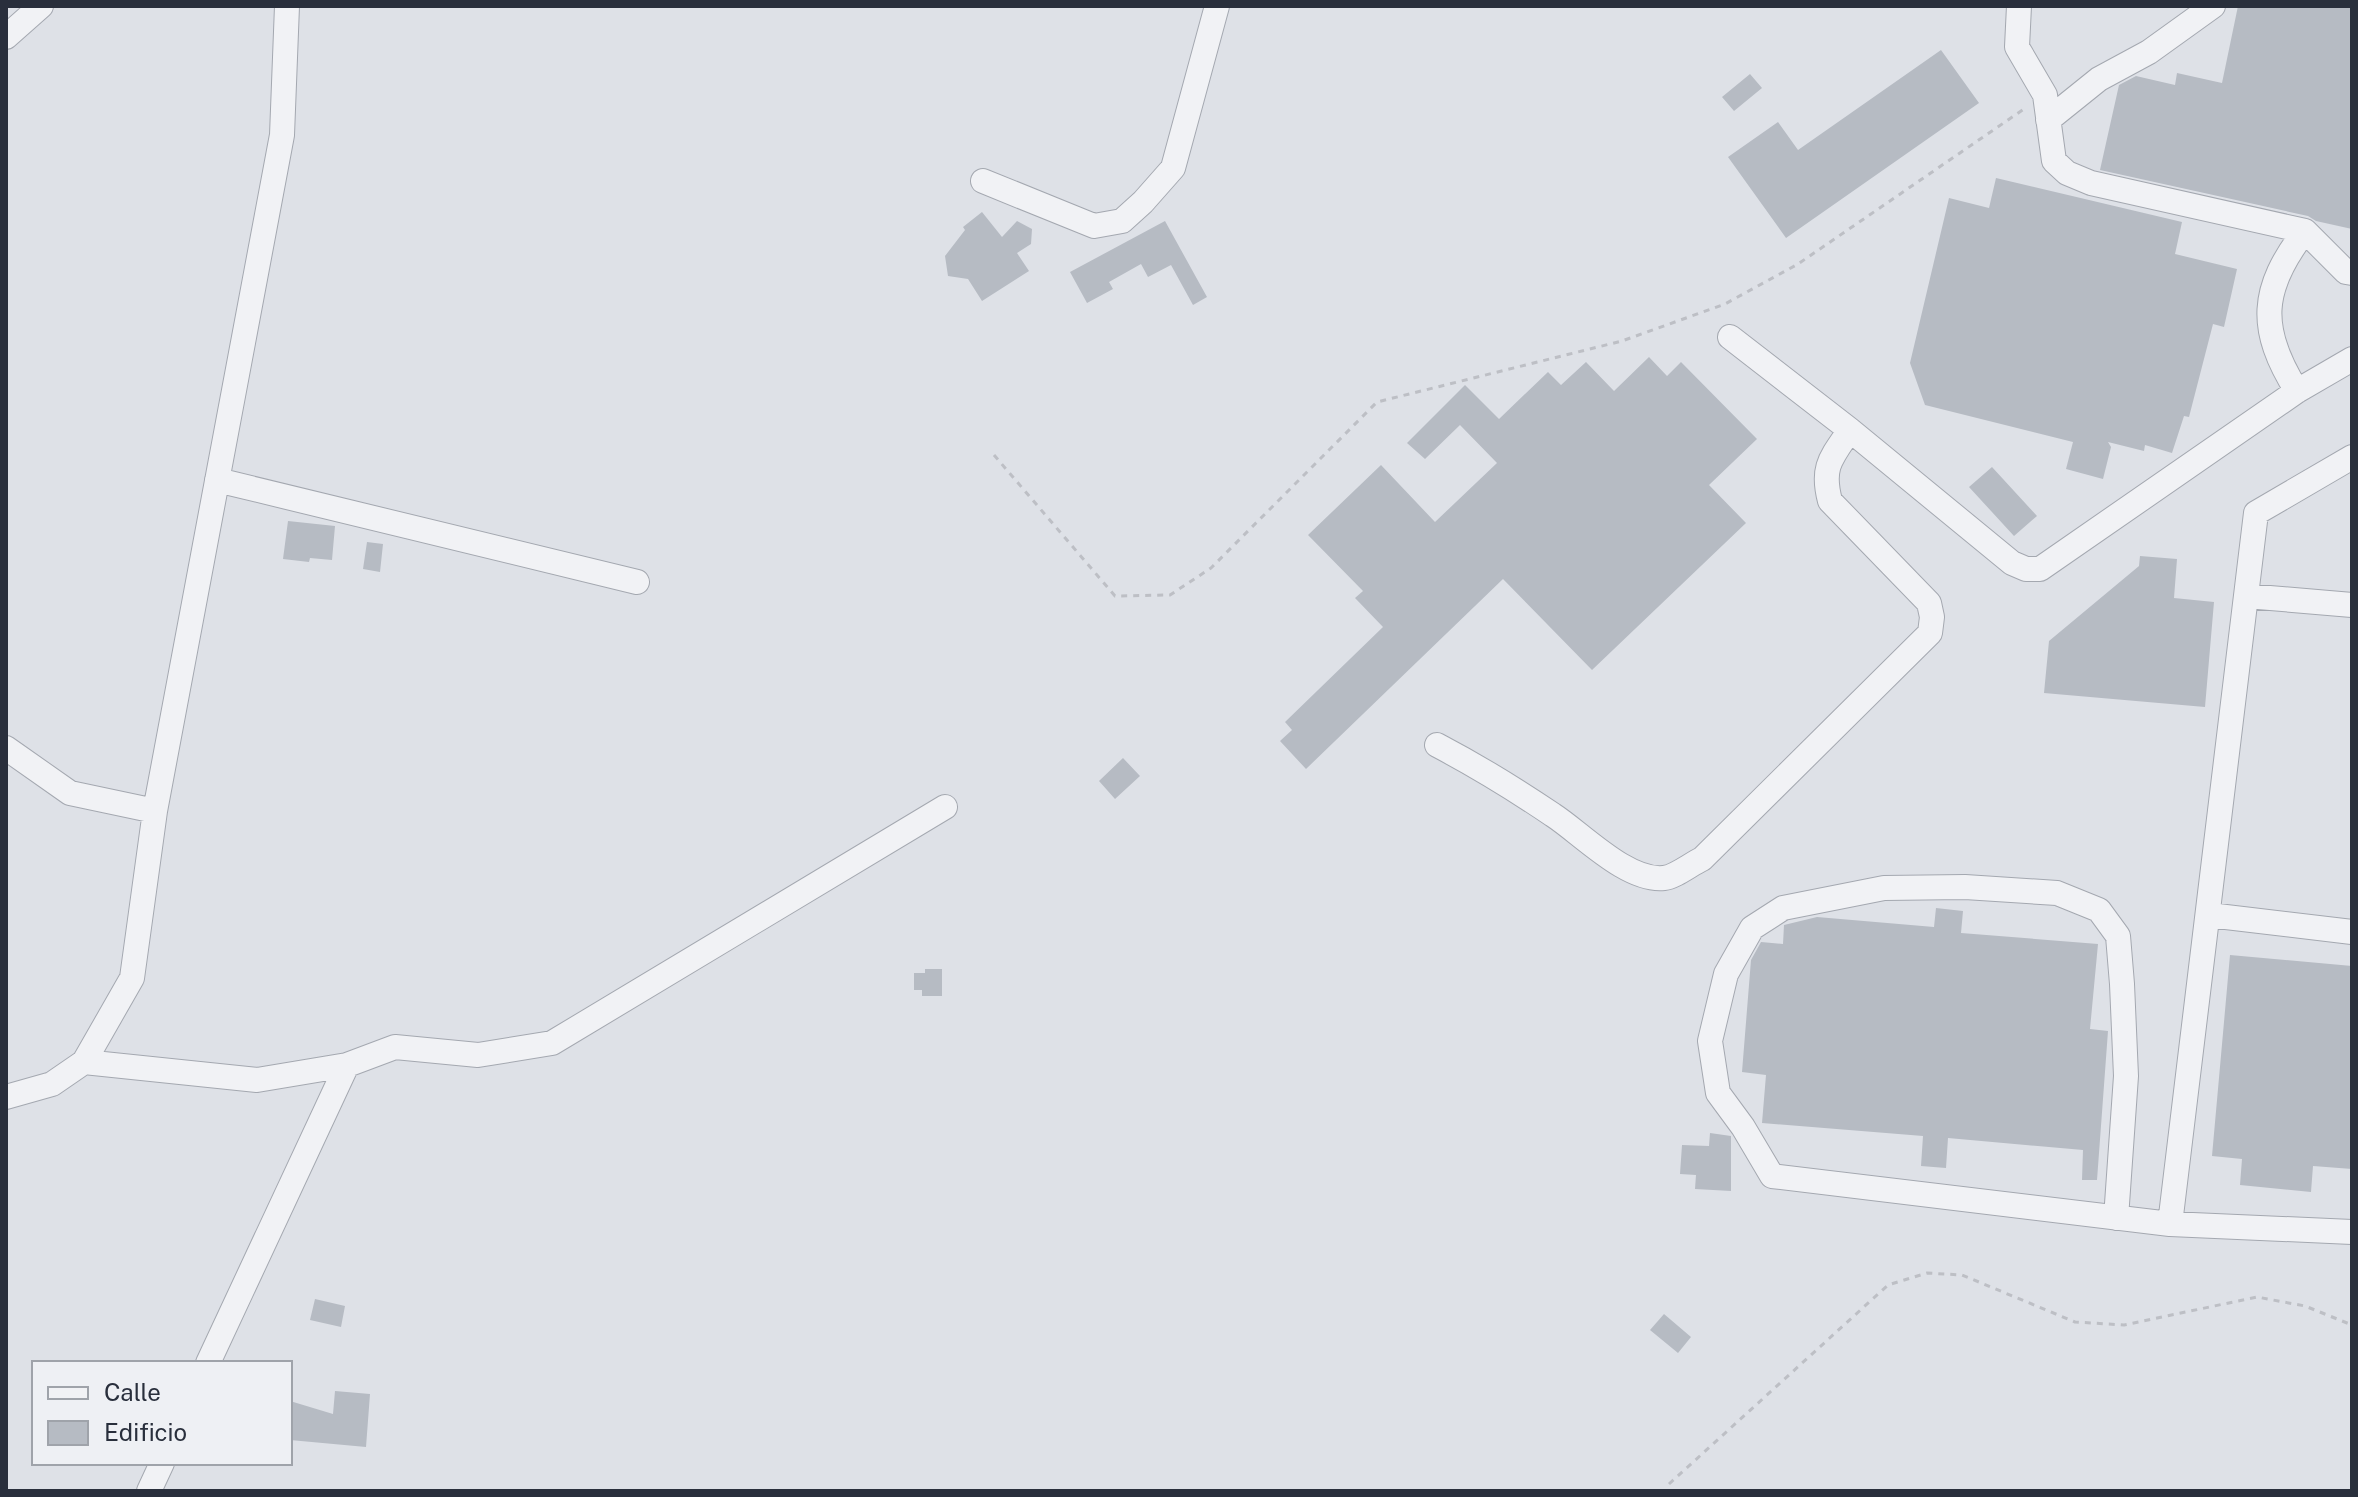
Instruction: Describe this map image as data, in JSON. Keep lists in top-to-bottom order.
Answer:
{
  "legend": ["Calle", "Edificio"]
}
